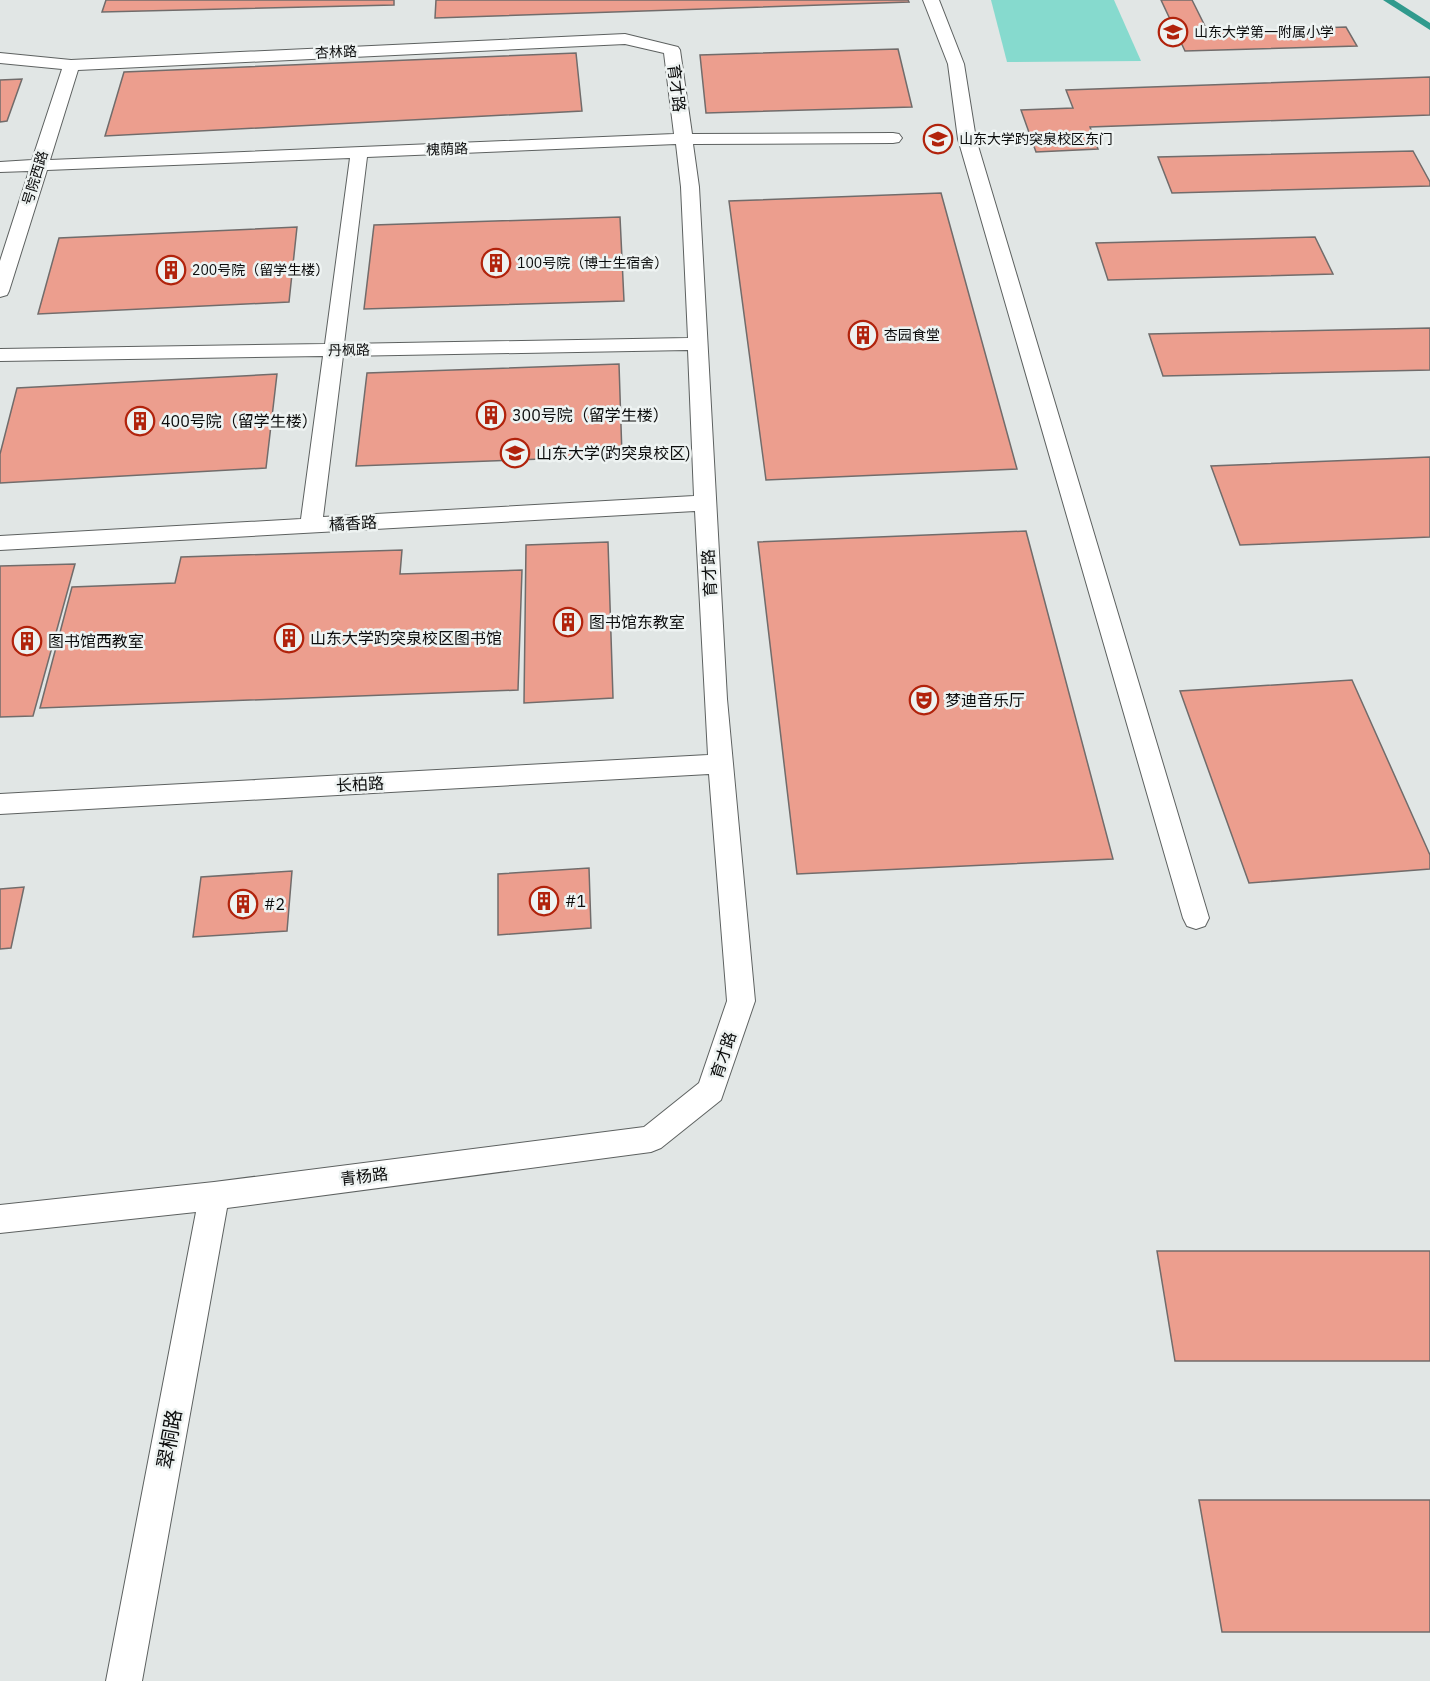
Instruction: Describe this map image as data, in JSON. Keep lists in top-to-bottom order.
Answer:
{
  "streets": {
    "lane": [
      "杏林路",
      "育才路",
      "槐荫路",
      "号院西路",
      "丹枫路",
      "橘香路",
      "长柏路",
      "青杨路",
      "翠桐路"
    ]
  },
  "crossings": [
    ["杏林路", "育才路"],
    ["杏林路", "号院西路"],
    ["育才路", "槐荫路"],
    ["育才路", "丹枫路"],
    ["育才路", "橘香路"],
    ["育才路", "长柏路"],
    ["育才路", "青杨路"],
    ["槐荫路", "号院西路"],
    ["青杨路", "翠桐路"]
  ],
  "places": {
    "school or university": ["山东大学第一附属小学", "山东大学趵突泉校区东门", "山东大学(趵突泉校区)"],
    "building": [
      "100号院（博士生宿舍）",
      "200号院（留学生楼）",
      "杏园食堂",
      "300号院（留学生楼）",
      "400号院（留学生楼）",
      "图书馆东教室",
      "山东大学趵突泉校区图书馆",
      "图书馆西教室",
      "#1",
      "#2"
    ],
    "theatre": ["梦迪音乐厅"]
  }
}
